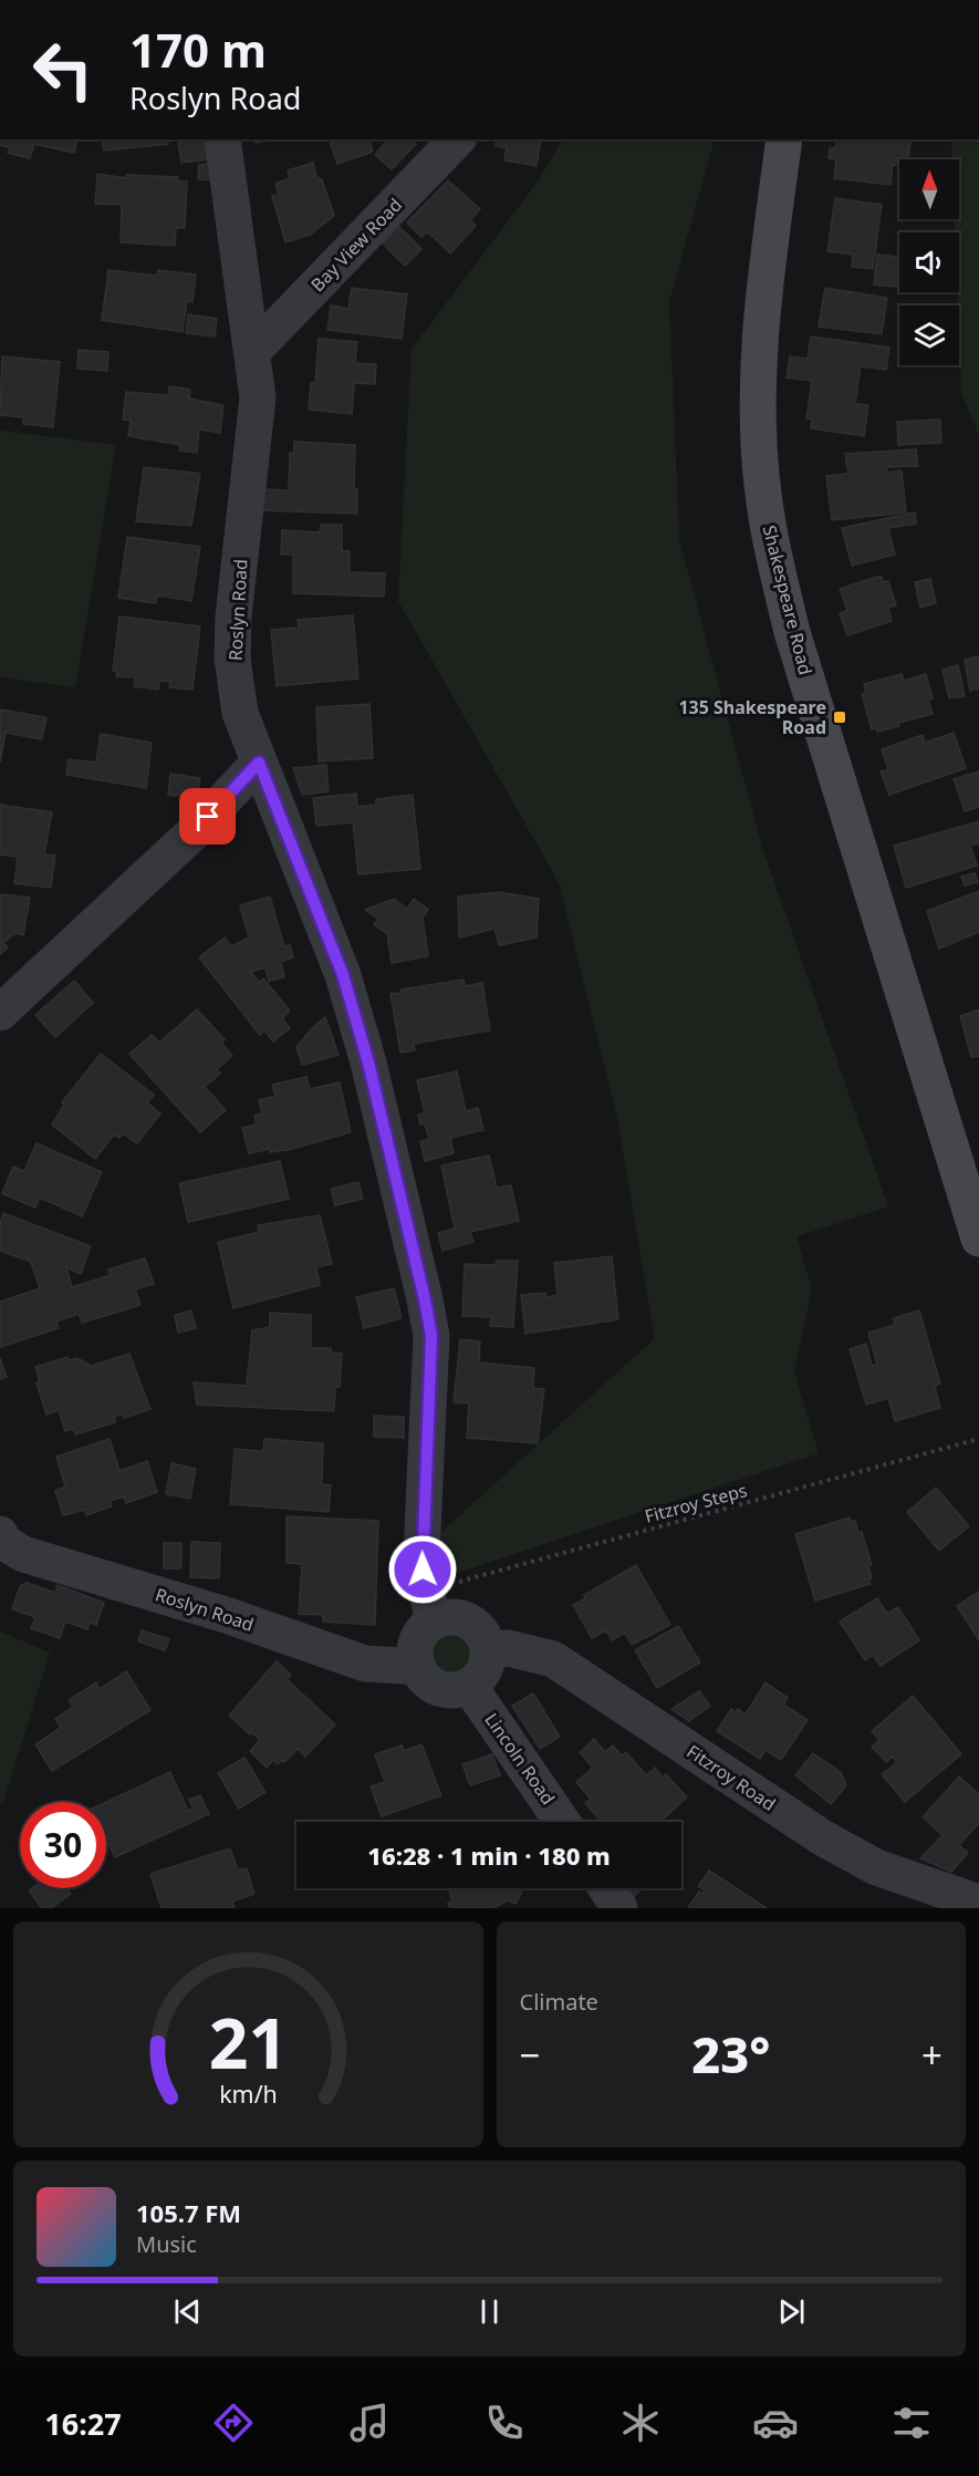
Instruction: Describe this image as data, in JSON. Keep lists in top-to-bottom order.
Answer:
{
  "streets": {
    "street": [
      "Bay View Road",
      "Shakespeare Road",
      "Roslyn Road",
      "Lincoln Road",
      "Fitzroy Road"
    ],
    "path": ["Fitzroy Steps"]
  },
  "crossings": [
    ["Bay View Road", "Roslyn Road"],
    ["Roslyn Road", "Fitzroy Steps"],
    ["Roslyn Road", "Lincoln Road"],
    ["Roslyn Road", "Fitzroy Road"],
    ["Fitzroy Steps", "Lincoln Road"],
    ["Fitzroy Steps", "Fitzroy Road"],
    ["Lincoln Road", "Fitzroy Road"]
  ],
  "places": {
    "transit": ["135 Shakespeare Road"]
  },
  "north": "top",
  "page": {
    "turn": ["170 m", "Roslyn Road"],
    "limit": "30",
    "trip": "16:28 · 1 min · 180 m",
    "tile": "Climate",
    "heat": ["−", "23°", "+"],
    "song": ["105.7 FM", "Music"],
    "tabs": "16:27",
    "gauge": ["21", "km/h"]
  }
}
